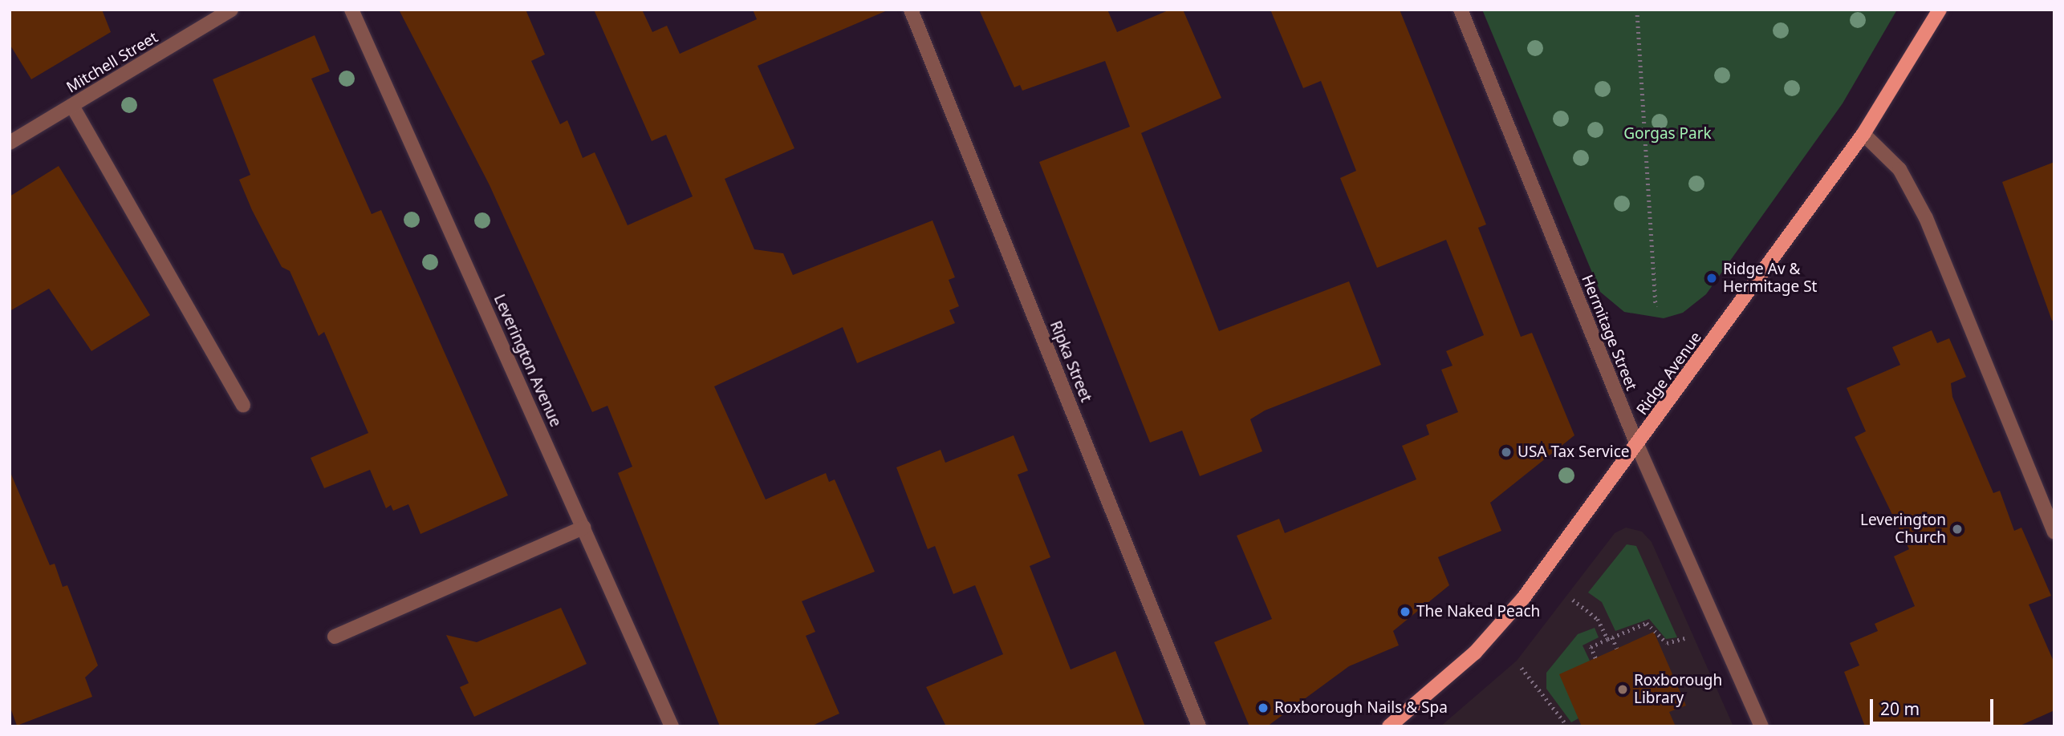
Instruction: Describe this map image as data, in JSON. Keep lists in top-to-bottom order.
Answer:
{
  "streets": {
    "main road": ["Ridge Avenue"],
    "street": [
      "Mitchell Street",
      "Hermitage Street",
      "Leverington Avenue",
      "Ripka Street"
    ]
  },
  "crossings": [
    ["Hermitage Street", "Ridge Avenue"]
  ],
  "parks": ["Gorgas Park"],
  "places": [
    "Ridge Av & Hermitage St",
    "USA Tax Service",
    "Leverington Church",
    "The Naked Peach",
    "Roxborough Library",
    "Roxborough Nails & Spa"
  ],
  "scale_bar": "20 m"
}
